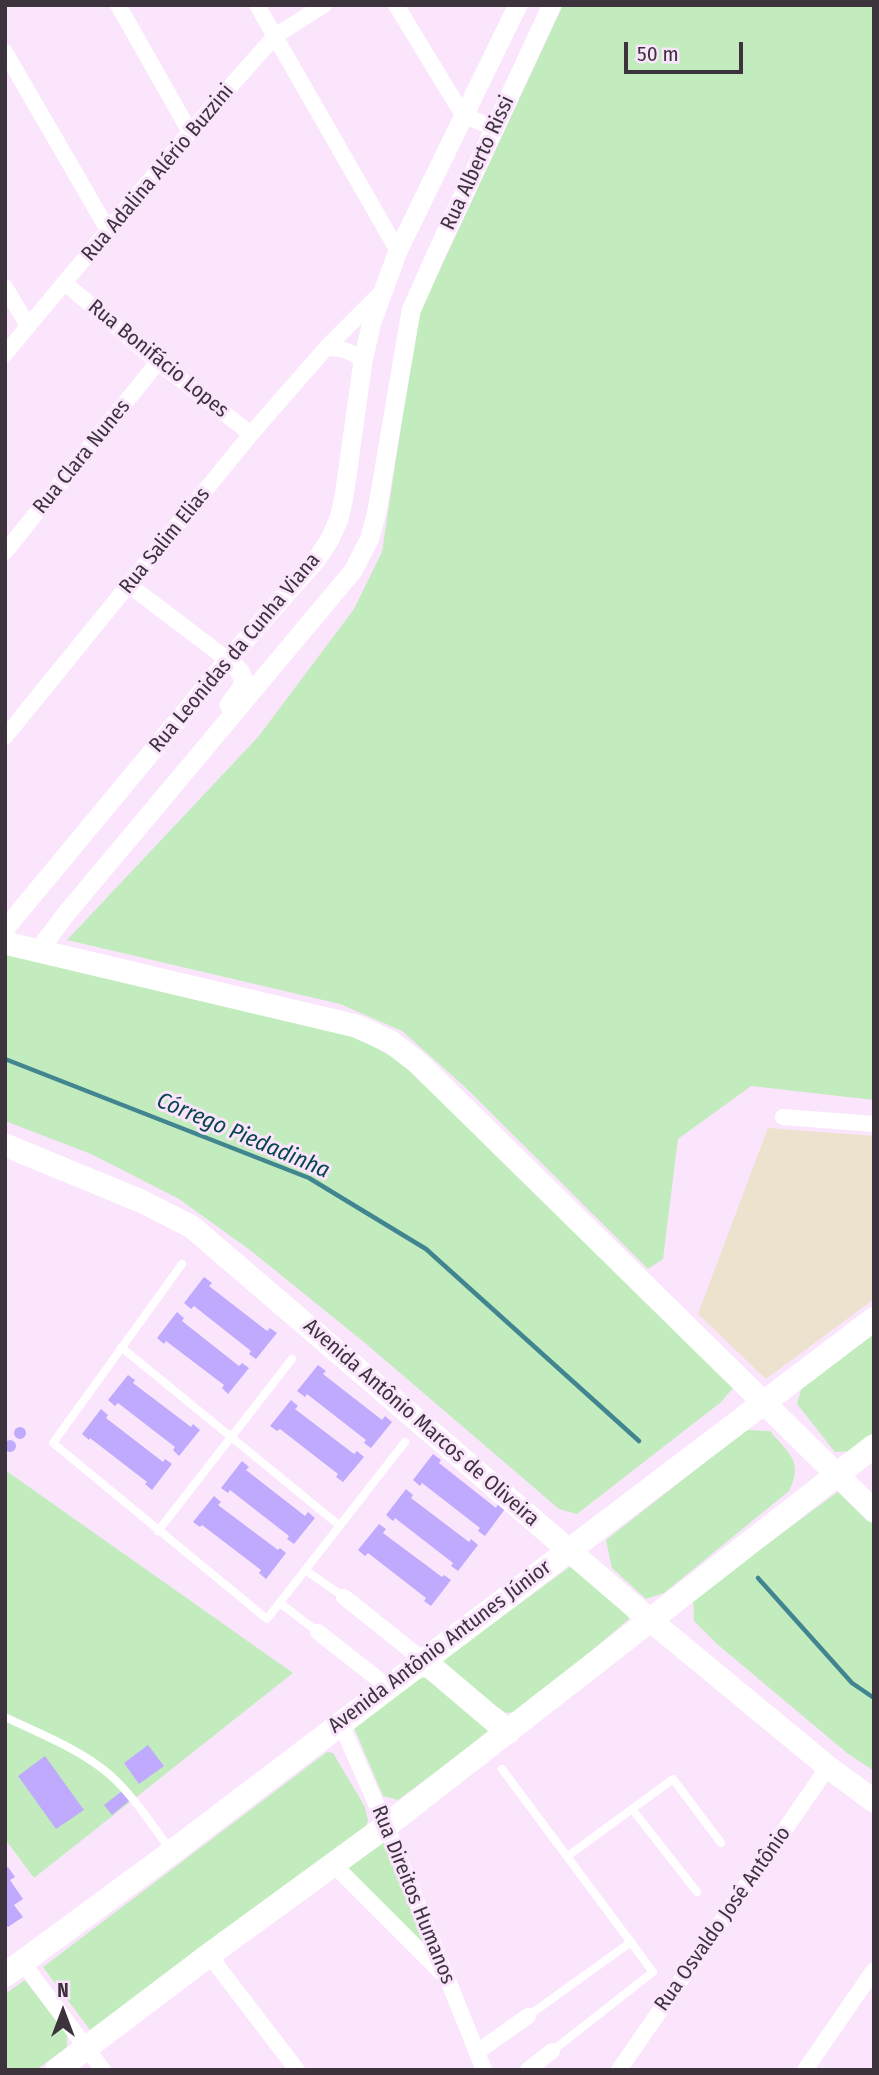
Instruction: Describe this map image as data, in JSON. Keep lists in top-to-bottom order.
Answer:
{
  "streets": {
    "main road": ["Avenida Antônio Marcos de Oliveira", "Avenida Antônio Antunes Júnior"],
    "street": [
      "Rua Alberto Rissi",
      "Rua Adalina Alério Buzzini",
      "Rua Bonifácio Lopes",
      "Rua Clara Nunes",
      "Rua Salim Elias",
      "Rua Leonidas da Cunha Viana",
      "Rua Direitos Humanos",
      "Rua Osvaldo José Antônio"
    ]
  },
  "crossings": [
    ["Rua Alberto Rissi", "Rua Salim Elias"],
    ["Rua Alberto Rissi", "Rua Leonidas da Cunha Viana"],
    ["Rua Adalina Alério Buzzini", "Rua Bonifácio Lopes"],
    ["Rua Bonifácio Lopes", "Rua Clara Nunes"],
    ["Rua Bonifácio Lopes", "Rua Salim Elias"],
    ["Rua Salim Elias", "Rua Leonidas da Cunha Viana"],
    ["Avenida Antônio Marcos de Oliveira", "Avenida Antônio Antunes Júnior"],
    ["Avenida Antônio Marcos de Oliveira", "Rua Osvaldo José Antônio"],
    ["Avenida Antônio Antunes Júnior", "Rua Direitos Humanos"]
  ],
  "water": ["Córrego Piedadinha"],
  "scale_bar": "50 m",
  "north": "top"
}
